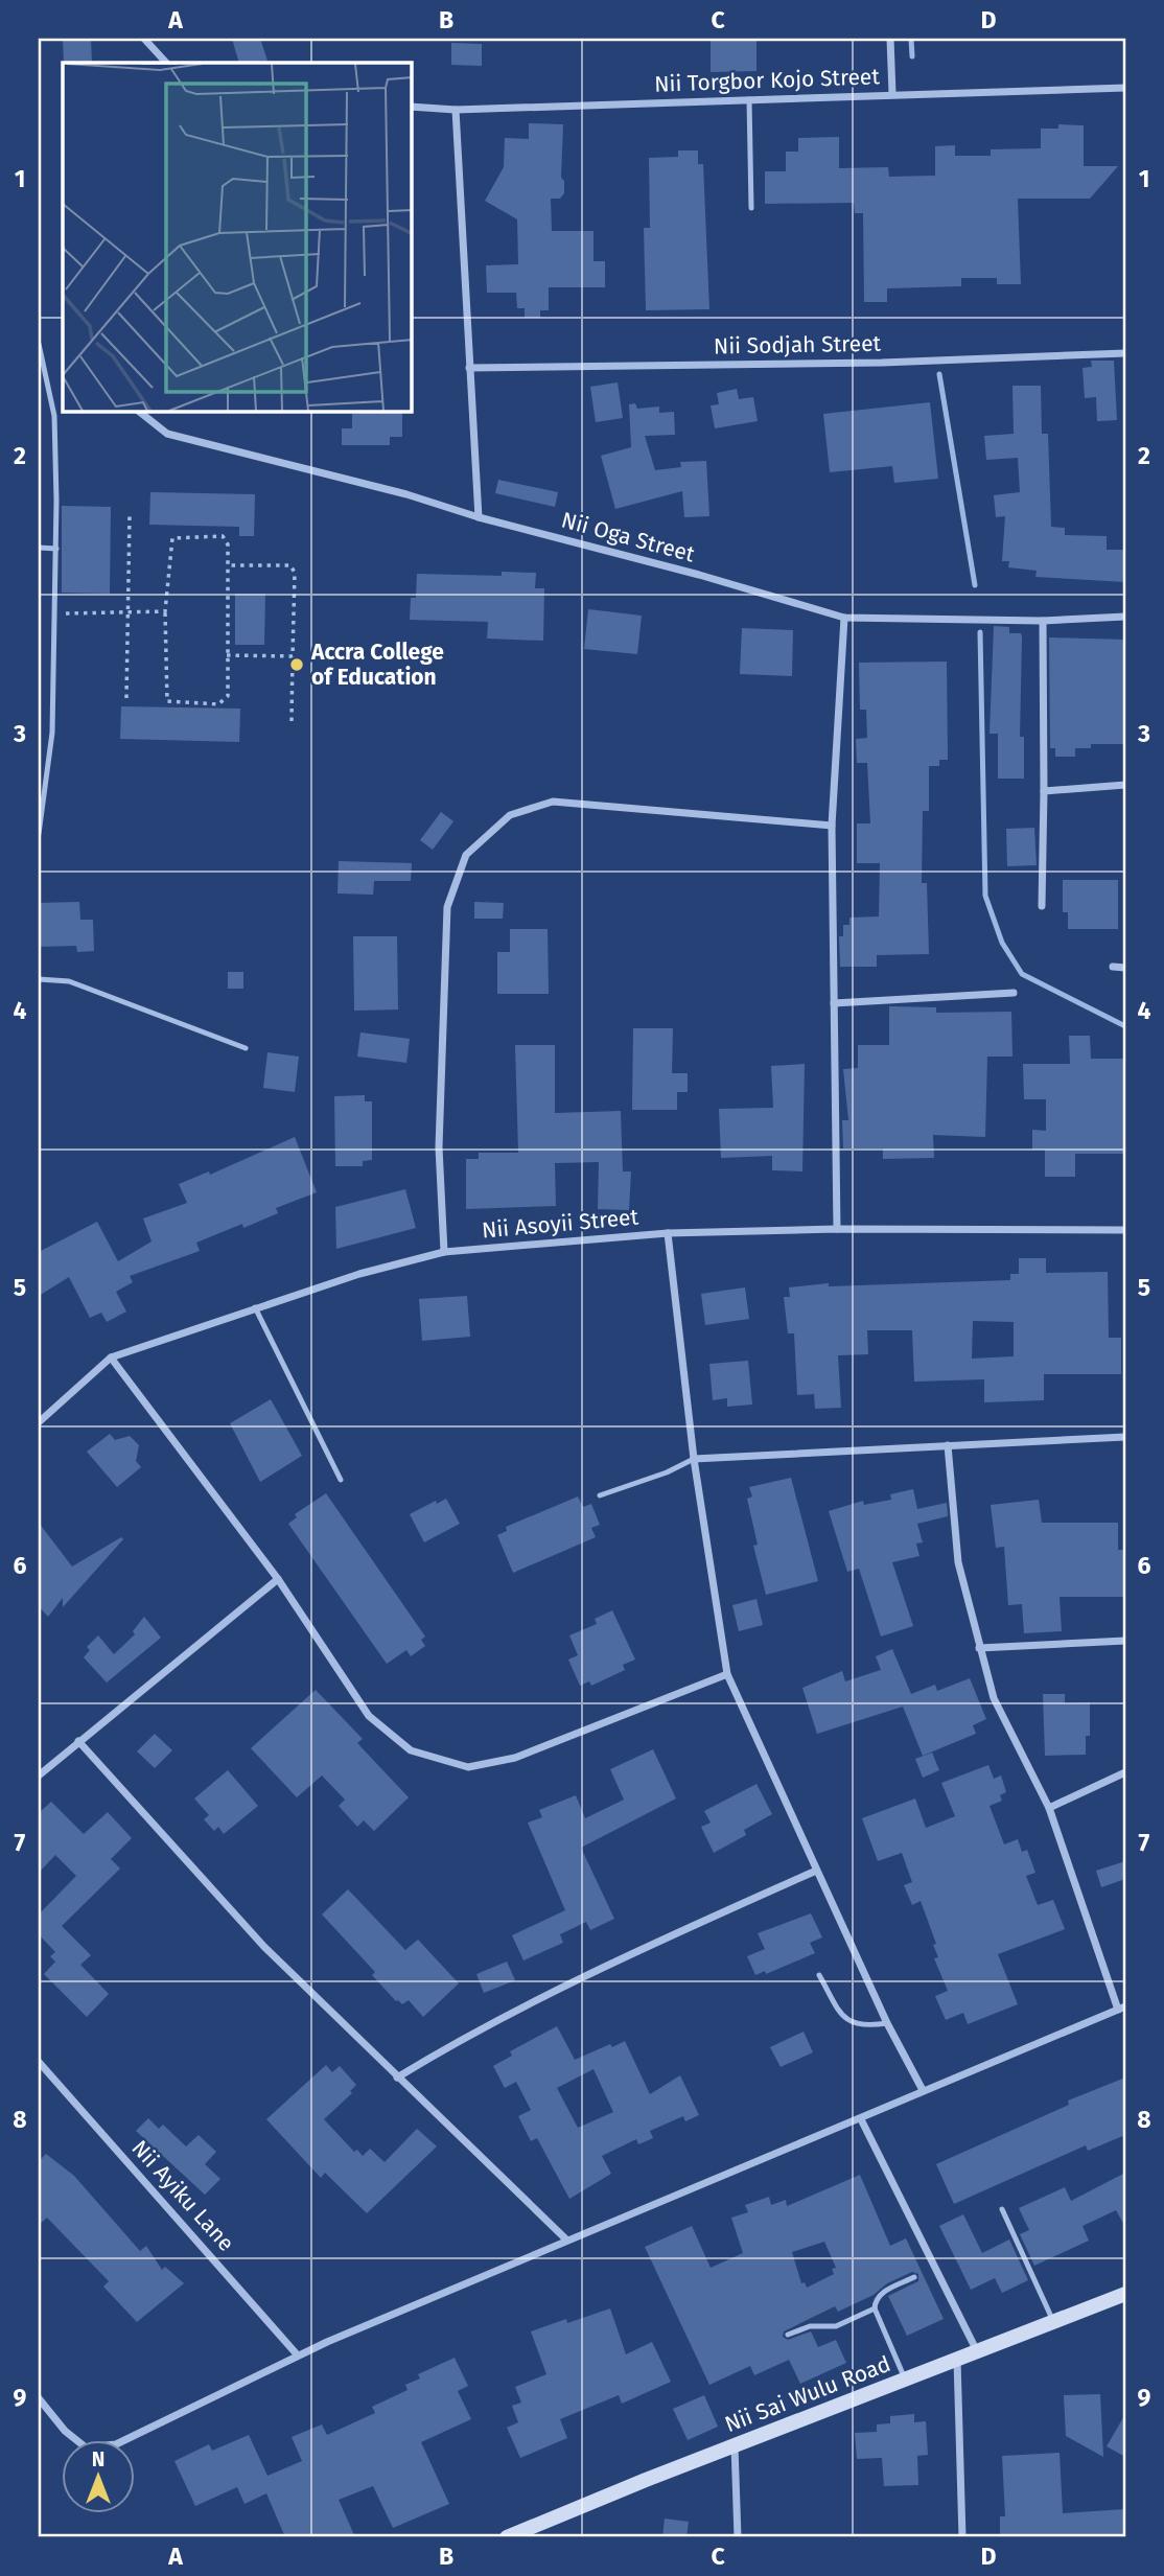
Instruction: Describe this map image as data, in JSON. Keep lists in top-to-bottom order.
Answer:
{
  "streets": {
    "street": [
      "Nii Torgbor Kojo Street",
      "Nii Sodjah Street",
      "Nii Oga Street",
      "Nii Asoyii Street",
      "Nii Ayiku Lane",
      "Nii Sai Wulu Road"
    ]
  },
  "places": ["Accra College of Education"],
  "north": "top",
  "grid": {
    "columns": [
      "A",
      "B",
      "C",
      "D"
    ],
    "rows": [
      "1",
      "2",
      "3",
      "4",
      "5",
      "6",
      "7",
      "8",
      "9"
    ]
  }
}
